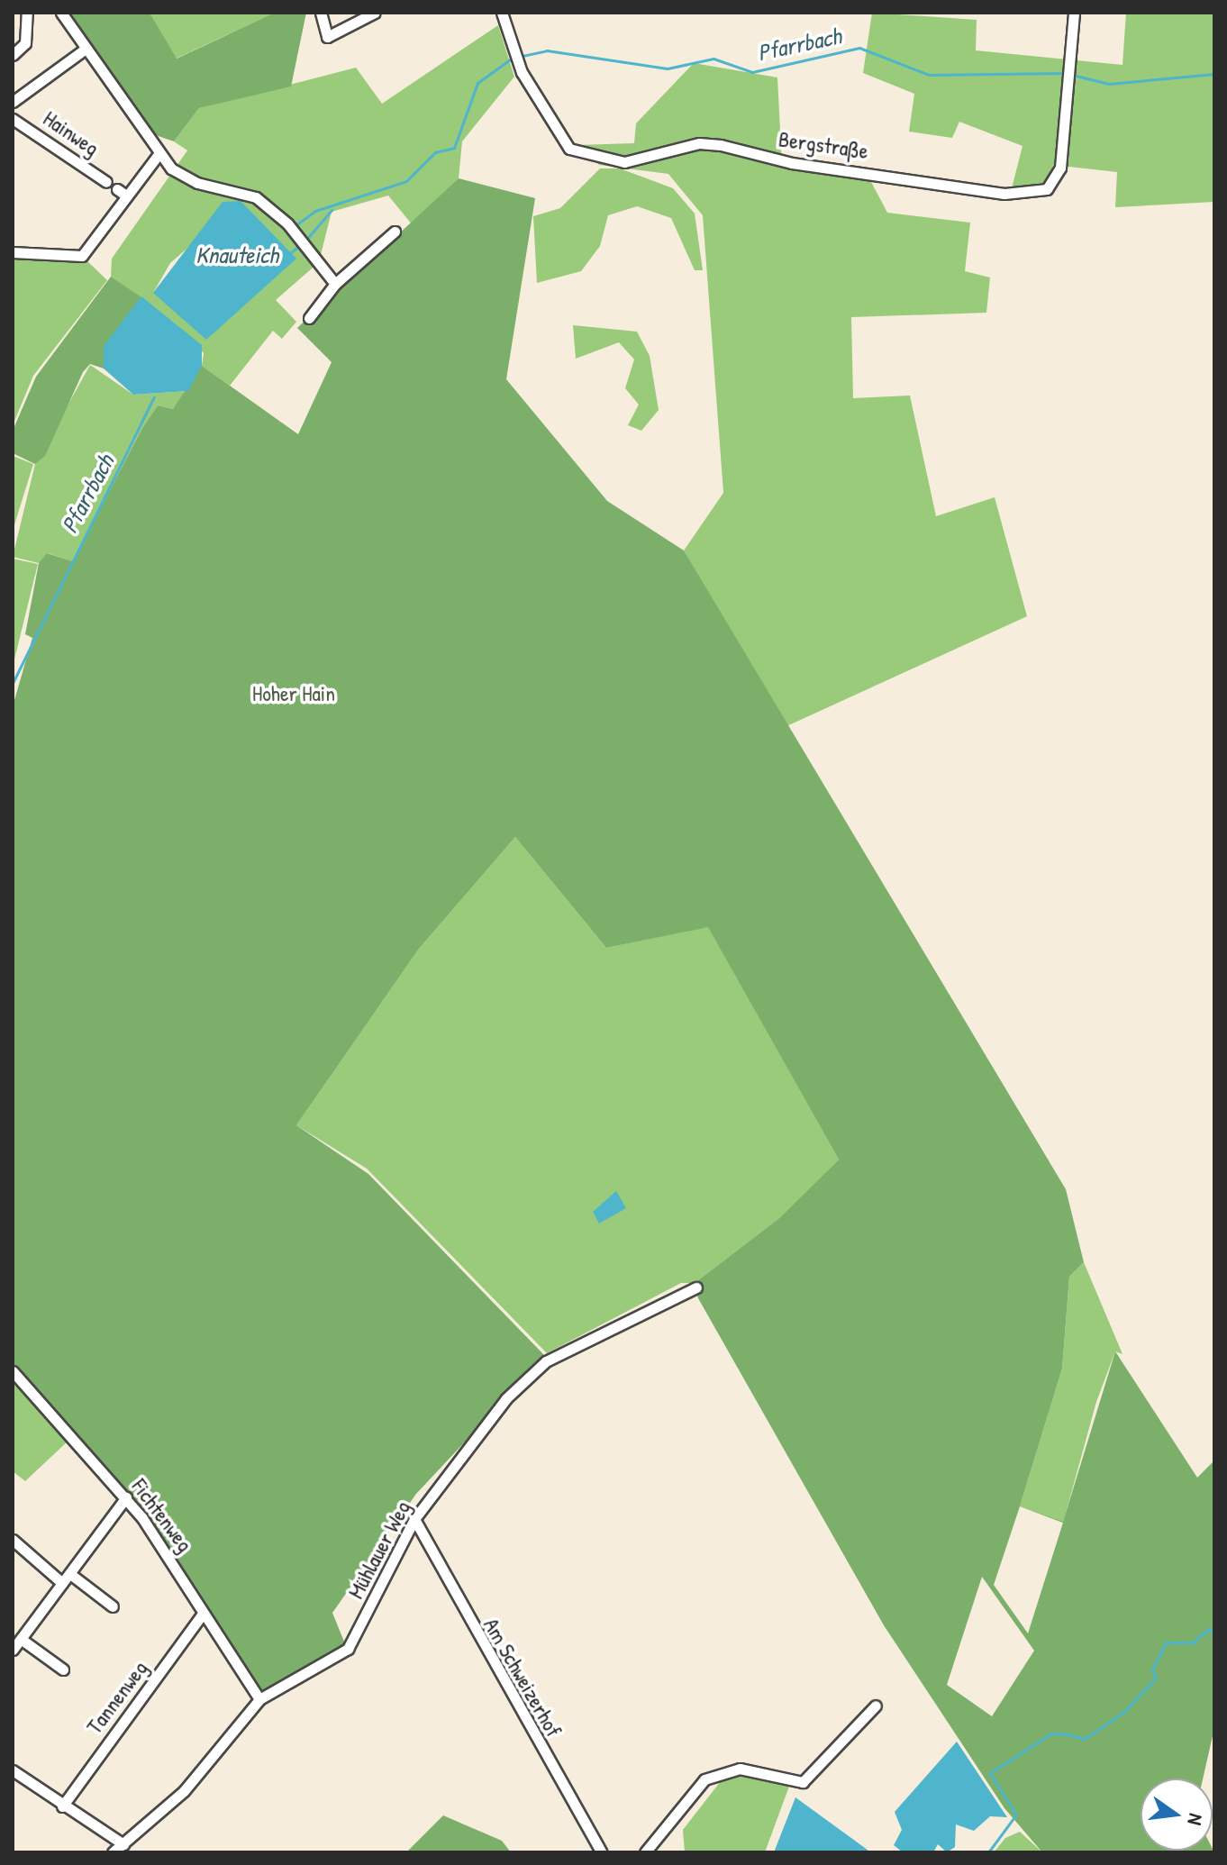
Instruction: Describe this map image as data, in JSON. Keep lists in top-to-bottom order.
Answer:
{
  "streets": {
    "street": [
      "Hainweg",
      "Bergstraße",
      "Fichtenweg",
      "Mühlauer Weg",
      "Am Schweizerhof",
      "Tannenweg"
    ]
  },
  "crossings": [
    ["Fichtenweg", "Mühlauer Weg"],
    ["Fichtenweg", "Tannenweg"],
    ["Mühlauer Weg", "Am Schweizerhof"]
  ],
  "water": ["Pfarrbach", "Knauteich"],
  "parks": ["Hoher Hain"],
  "north": "right"
}
